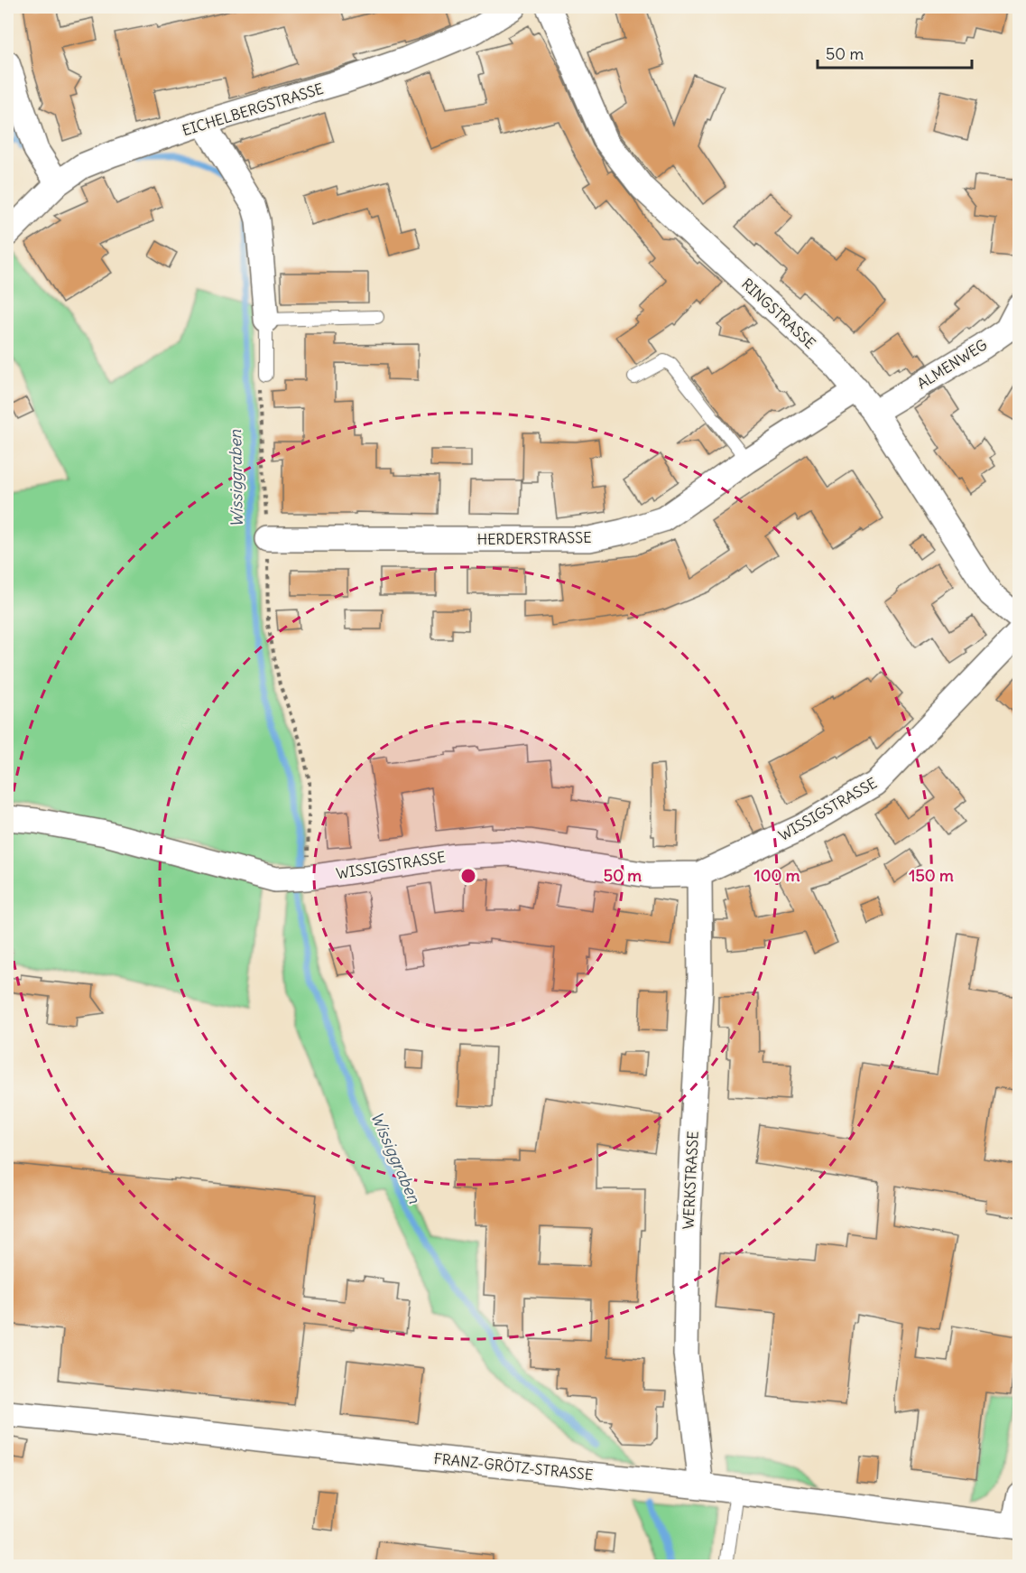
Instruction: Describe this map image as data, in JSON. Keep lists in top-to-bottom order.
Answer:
{
  "streets": {
    "street": [
      "EICHELBERGSTRASSE",
      "RINGSTRASSE",
      "ALMENWEG",
      "HERDERSTRASSE",
      "WISSIGSTRASSE",
      "WERKSTRASSE",
      "FRANZ-GRÖTZ-STRASSE"
    ]
  },
  "crossings": [
    ["RINGSTRASSE", "ALMENWEG"],
    ["RINGSTRASSE", "HERDERSTRASSE"],
    ["WISSIGSTRASSE", "WERKSTRASSE"],
    ["WERKSTRASSE", "FRANZ-GRÖTZ-STRASSE"]
  ],
  "water": ["Wissiggraben"],
  "scale_bar": "50 m",
  "rings": ["50 m", "100 m", "150 m"]
}
